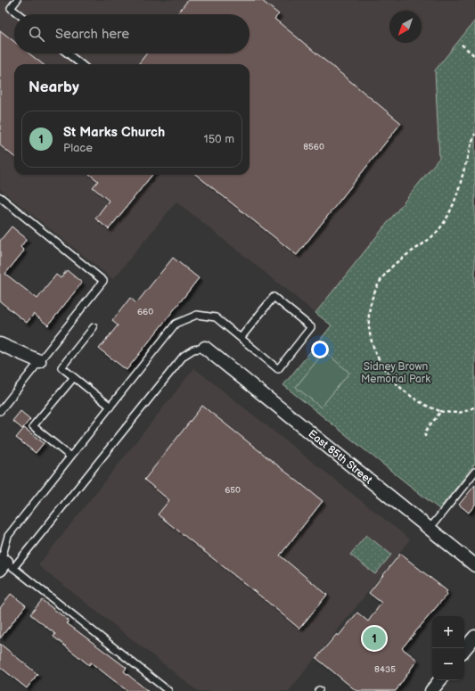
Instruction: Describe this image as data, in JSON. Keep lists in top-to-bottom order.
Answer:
{
  "streets": {
    "street": ["East 85th Street"]
  },
  "parks": ["Sidney Brown Memorial Park"],
  "house_numbers": [
    "8560",
    "660",
    "650",
    "8435"
  ],
  "north": "bottom left",
  "page": {
    "search": "Search here",
    "heading": "Nearby",
    "list": [
      {
        "mark": "1",
        "name": "St Marks Church",
        "note": "Place",
        "value": "150 m"
      }
    ],
    "map_buttons": ["+", "−"],
    "pins": "1"
  }
}
